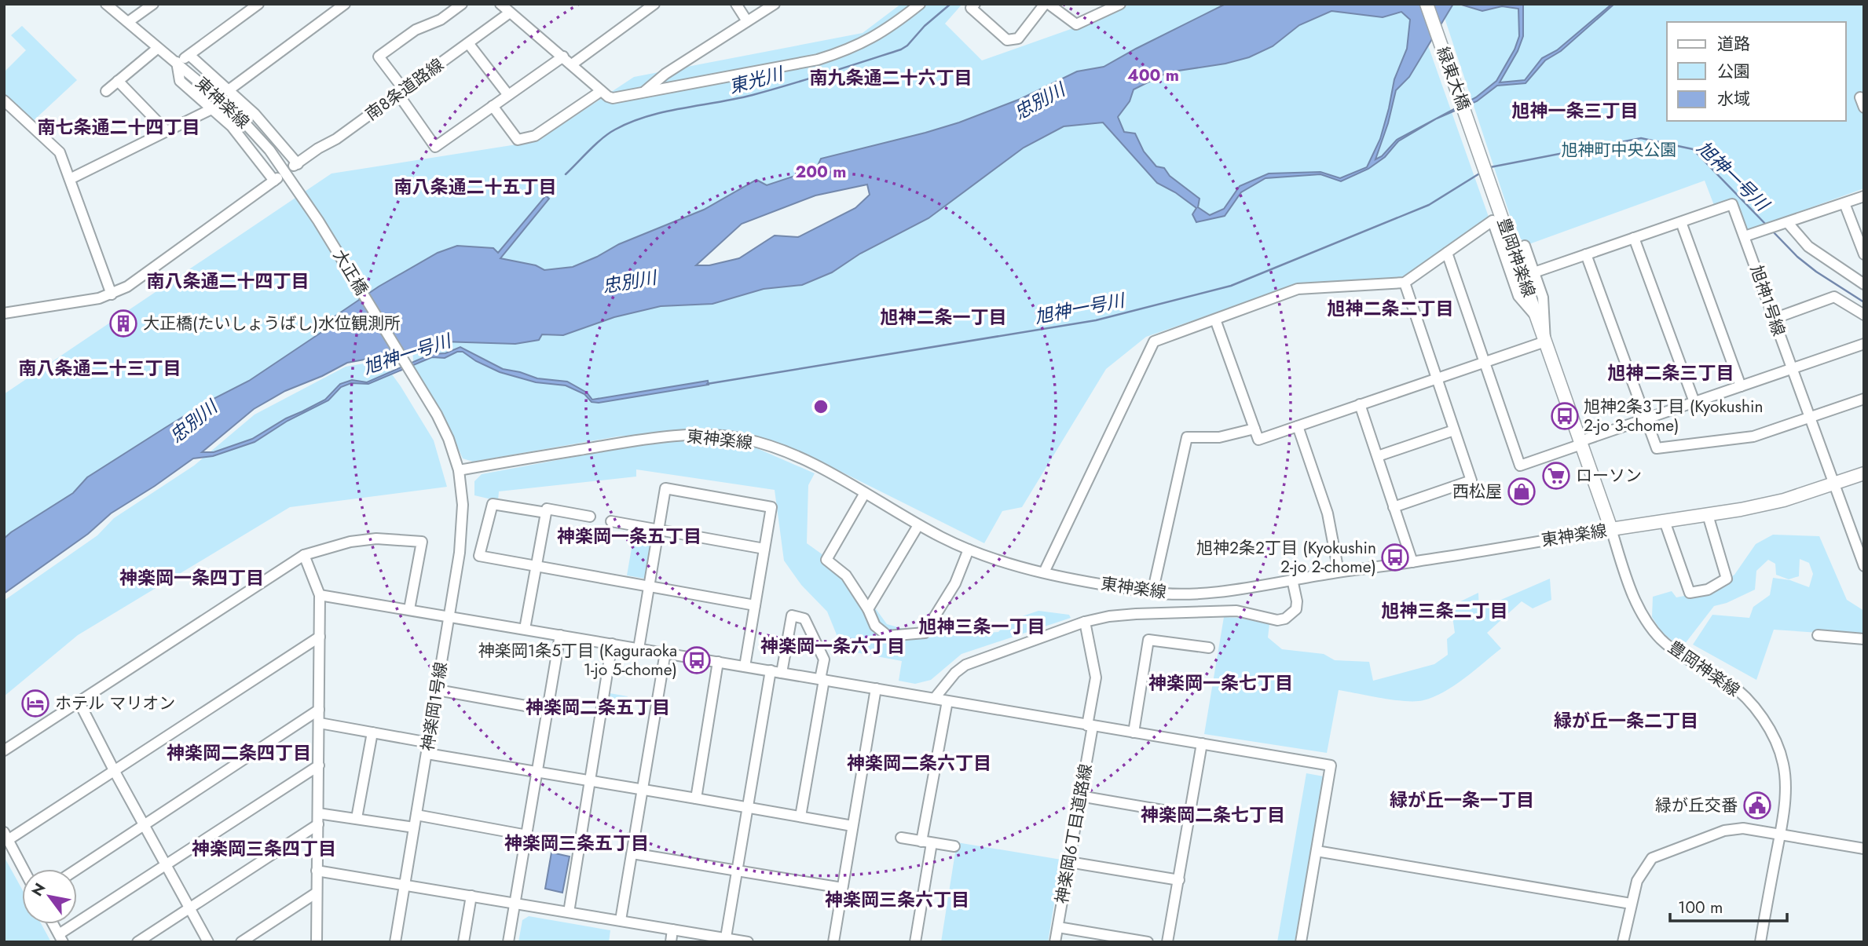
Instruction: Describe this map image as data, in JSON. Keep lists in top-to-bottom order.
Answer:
{
  "streets": {
    "main road": ["緑東大橋", "東神楽線", "豊岡神楽線"],
    "street": [
      "南8条道路線",
      "大正橋",
      "旭神1号線",
      "神楽岡1号線",
      "神楽岡6丁目道路線"
    ]
  },
  "crossings": [
    ["緑東大橋", "豊岡神楽線"],
    ["東神楽線", "豊岡神楽線"],
    ["東神楽線", "大正橋"],
    ["東神楽線", "旭神1号線"],
    ["東神楽線", "神楽岡1号線"],
    ["大正橋", "神楽岡1号線"]
  ],
  "districts": [
    "南九条通二十六丁目",
    "旭神一条三丁目",
    "南七条通二十四丁目",
    "南八条通二十五丁目",
    "南八条通二十四丁目",
    "旭神二条二丁目",
    "旭神二条一丁目",
    "南八条通二十三丁目",
    "旭神二条三丁目",
    "神楽岡一条五丁目",
    "神楽岡一条四丁目",
    "旭神三条二丁目",
    "旭神三条一丁目",
    "神楽岡一条六丁目",
    "神楽岡一条七丁目",
    "神楽岡二条五丁目",
    "緑が丘一条二丁目",
    "神楽岡二条四丁目",
    "神楽岡二条六丁目",
    "緑が丘一条一丁目",
    "神楽岡二条七丁目",
    "神楽岡三条五丁目",
    "神楽岡三条四丁目",
    "神楽岡三条六丁目"
  ],
  "water": ["東光川", "忠別川", "旭神一号川"],
  "parks": ["旭神町中央公園"],
  "places": {
    "building": ["大正橋(たいしょうばし)水位観測所"],
    "bus stop": ["旭神2条3丁目 (Kyokushin 2-jo 3-chome)", "旭神2条2丁目 (Kyokushin 2-jo 2-chome)", "神楽岡1条5丁目 (Kaguraoka 1-jo 5-chome)"],
    "supermarket": ["ローソン"],
    "shop": ["西松屋"],
    "hotel": ["ホテル マリオン"],
    "public building": ["緑が丘交番"]
  },
  "legend": ["道路", "公園", "水域"],
  "scale_bar": "100 m",
  "north": "top left",
  "rings": ["400 m", "200 m"]
}
